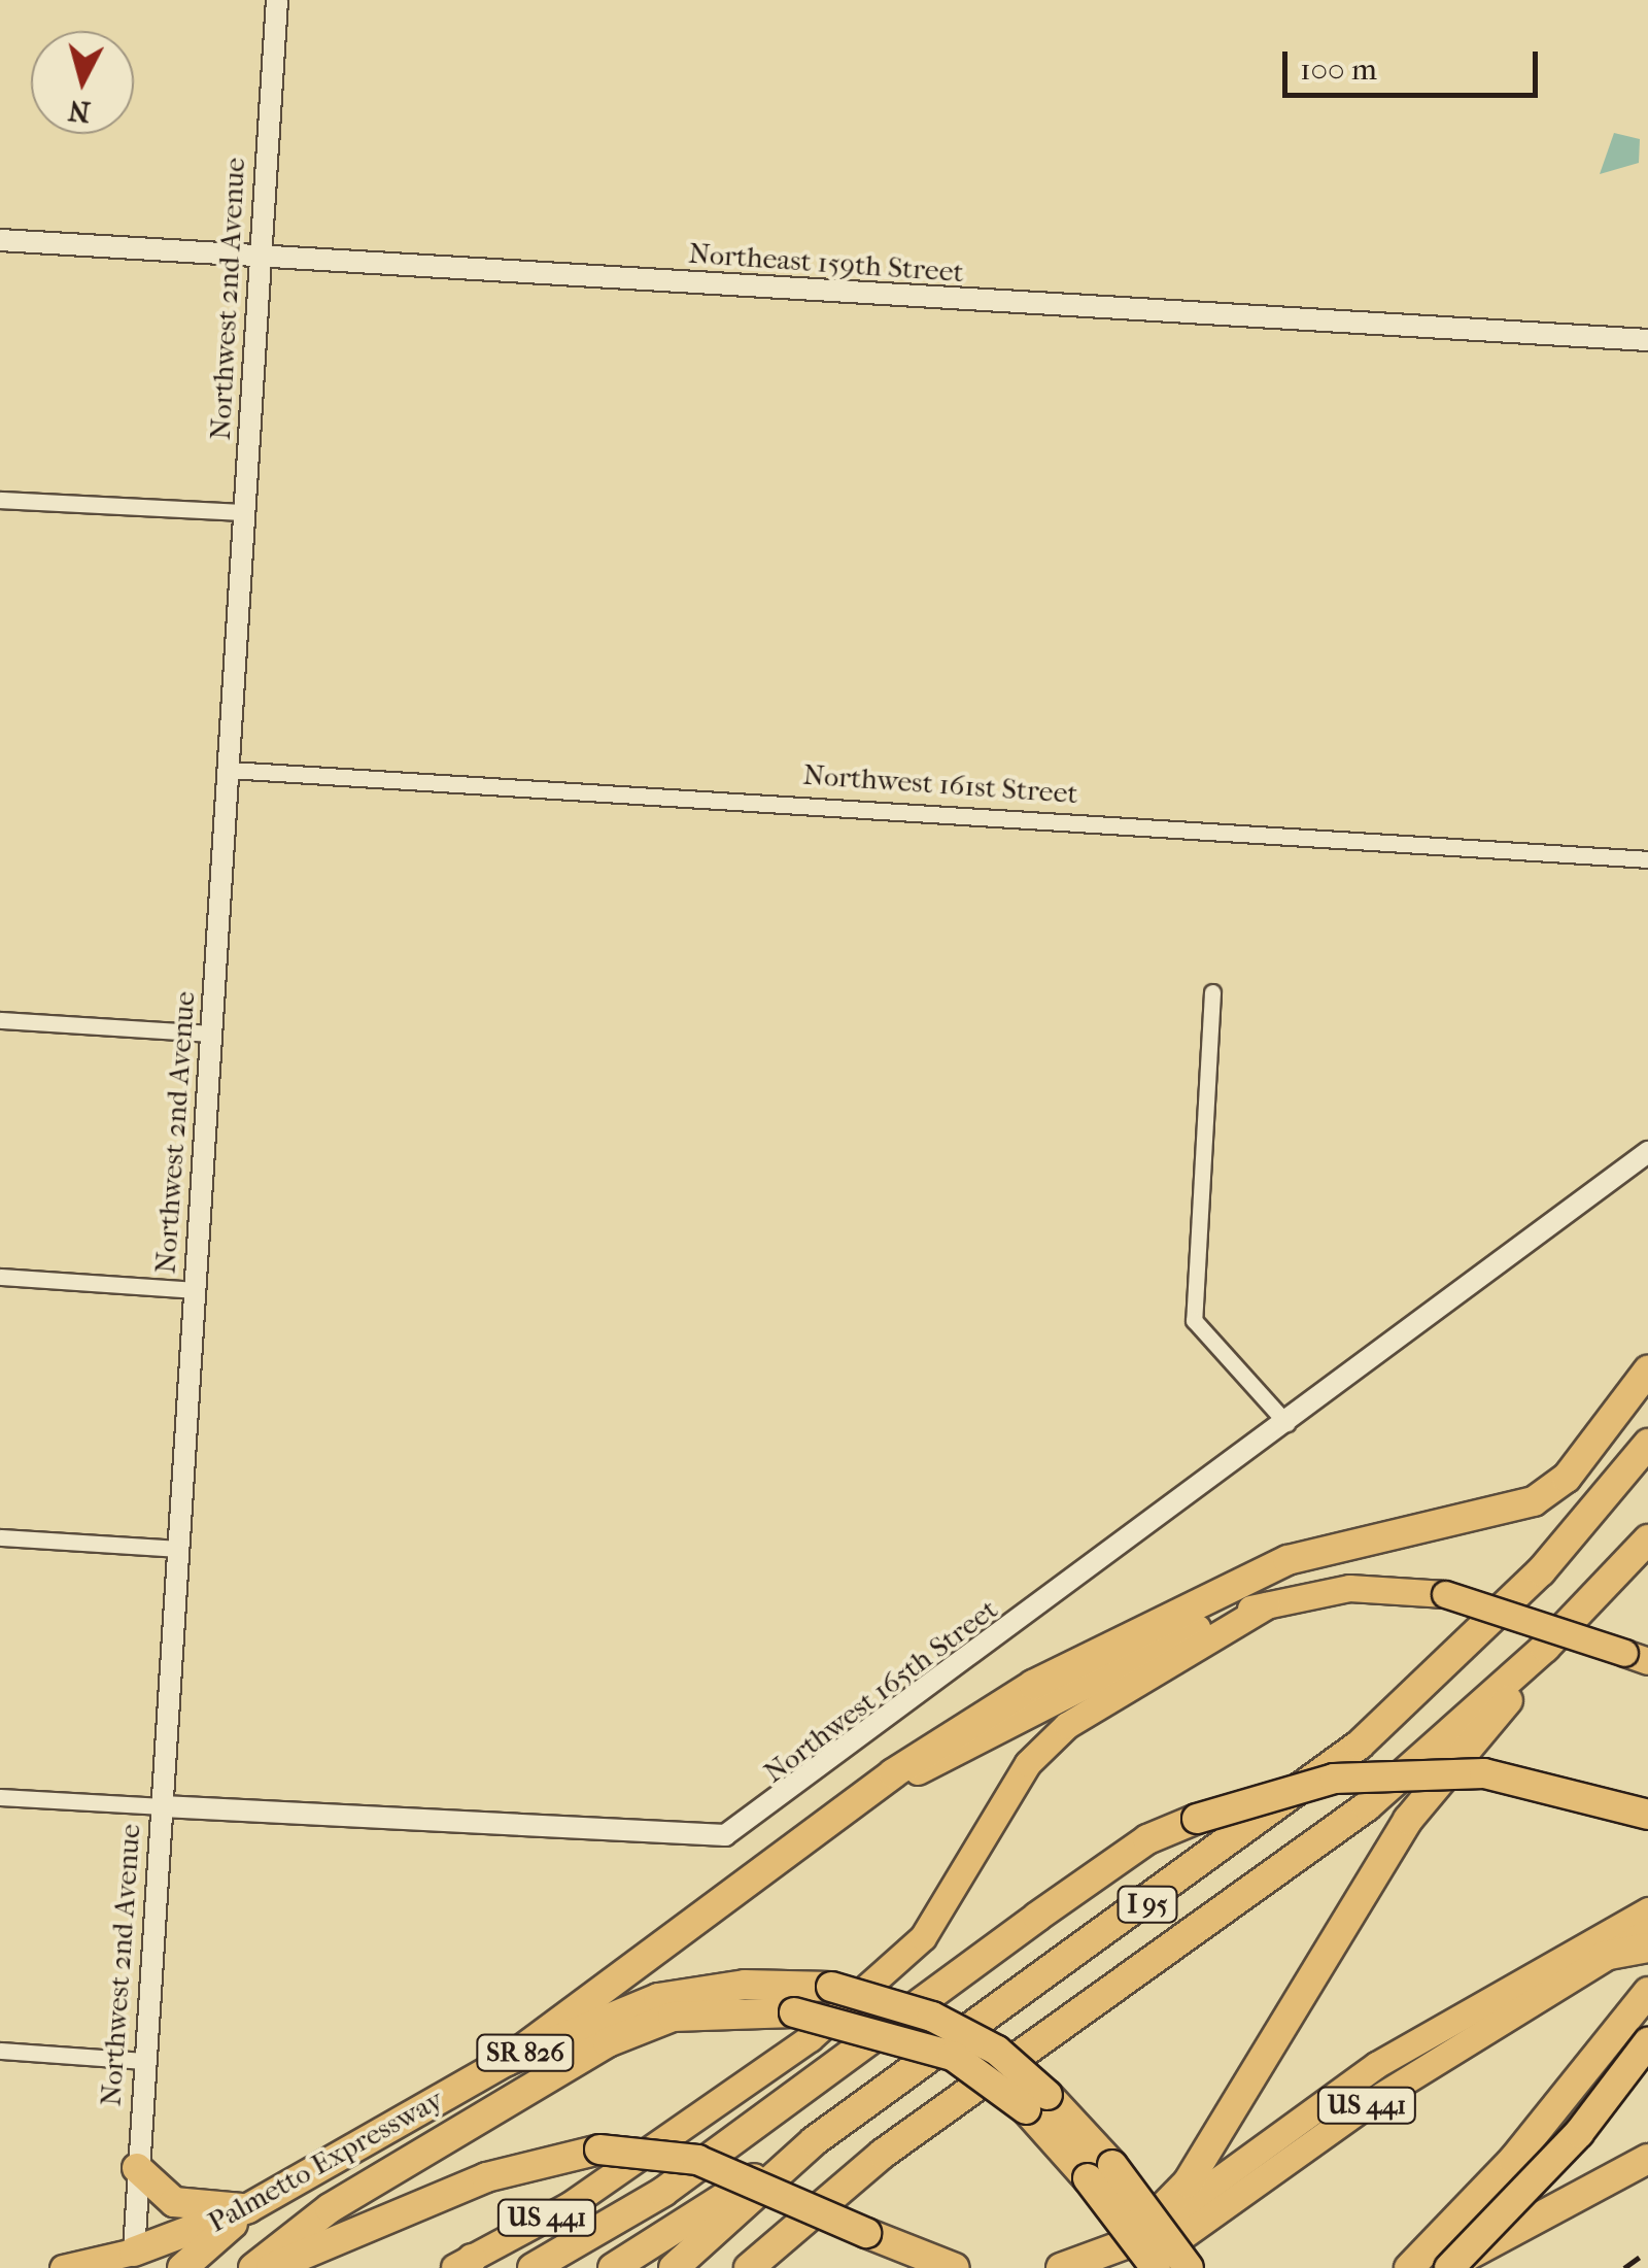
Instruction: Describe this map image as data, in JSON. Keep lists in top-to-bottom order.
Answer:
{
  "streets": {
    "highway": ["I 95", "SR 826", "Palmetto Expressway"],
    "main road": ["US 441"],
    "street": [
      "Northeast 159th Street",
      "Northwest 2nd Avenue",
      "Northwest 161st Street",
      "Northwest 165th Street"
    ]
  },
  "crossings": [
    ["Northeast 159th Street", "Northwest 2nd Avenue"],
    ["Northwest 2nd Avenue", "Northwest 161st Street"],
    ["Northwest 2nd Avenue", "Northwest 165th Street"],
    ["Northwest 2nd Avenue", "SR 826"],
    ["Northwest 2nd Avenue", "Palmetto Expressway"],
    ["SR 826", "Palmetto Expressway"]
  ],
  "scale_bar": "100 m",
  "north": "bottom"
}
